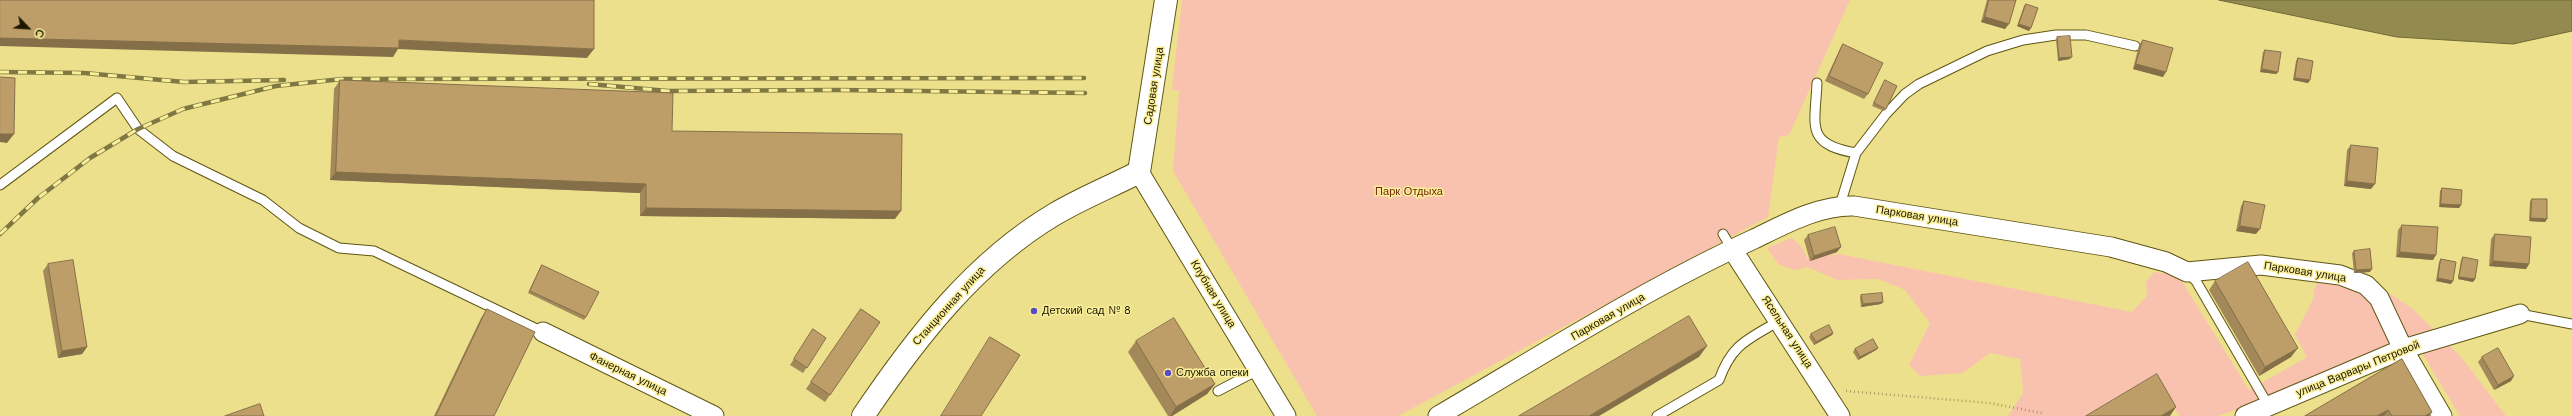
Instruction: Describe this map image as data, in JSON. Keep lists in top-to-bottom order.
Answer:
{
  "streets": {
    "street": [
      "Садовая улица",
      "Парковая улица",
      "Клубная улица",
      "Станционная улица",
      "Ясельная улица",
      "улица Варвары Петровой",
      "Фанерная улица"
    ]
  },
  "crossings": [
    ["Садовая улица", "Клубная улица"],
    ["Садовая улица", "Станционная улица"],
    ["Парковая улица", "Ясельная улица"],
    ["Парковая улица", "улица Варвары Петровой"],
    ["Клубная улица", "Станционная улица"]
  ],
  "parks": ["Парк Отдыха"],
  "places": ["Детский сад № 8", "Служба опеки"],
  "north": "bottom right"
}
